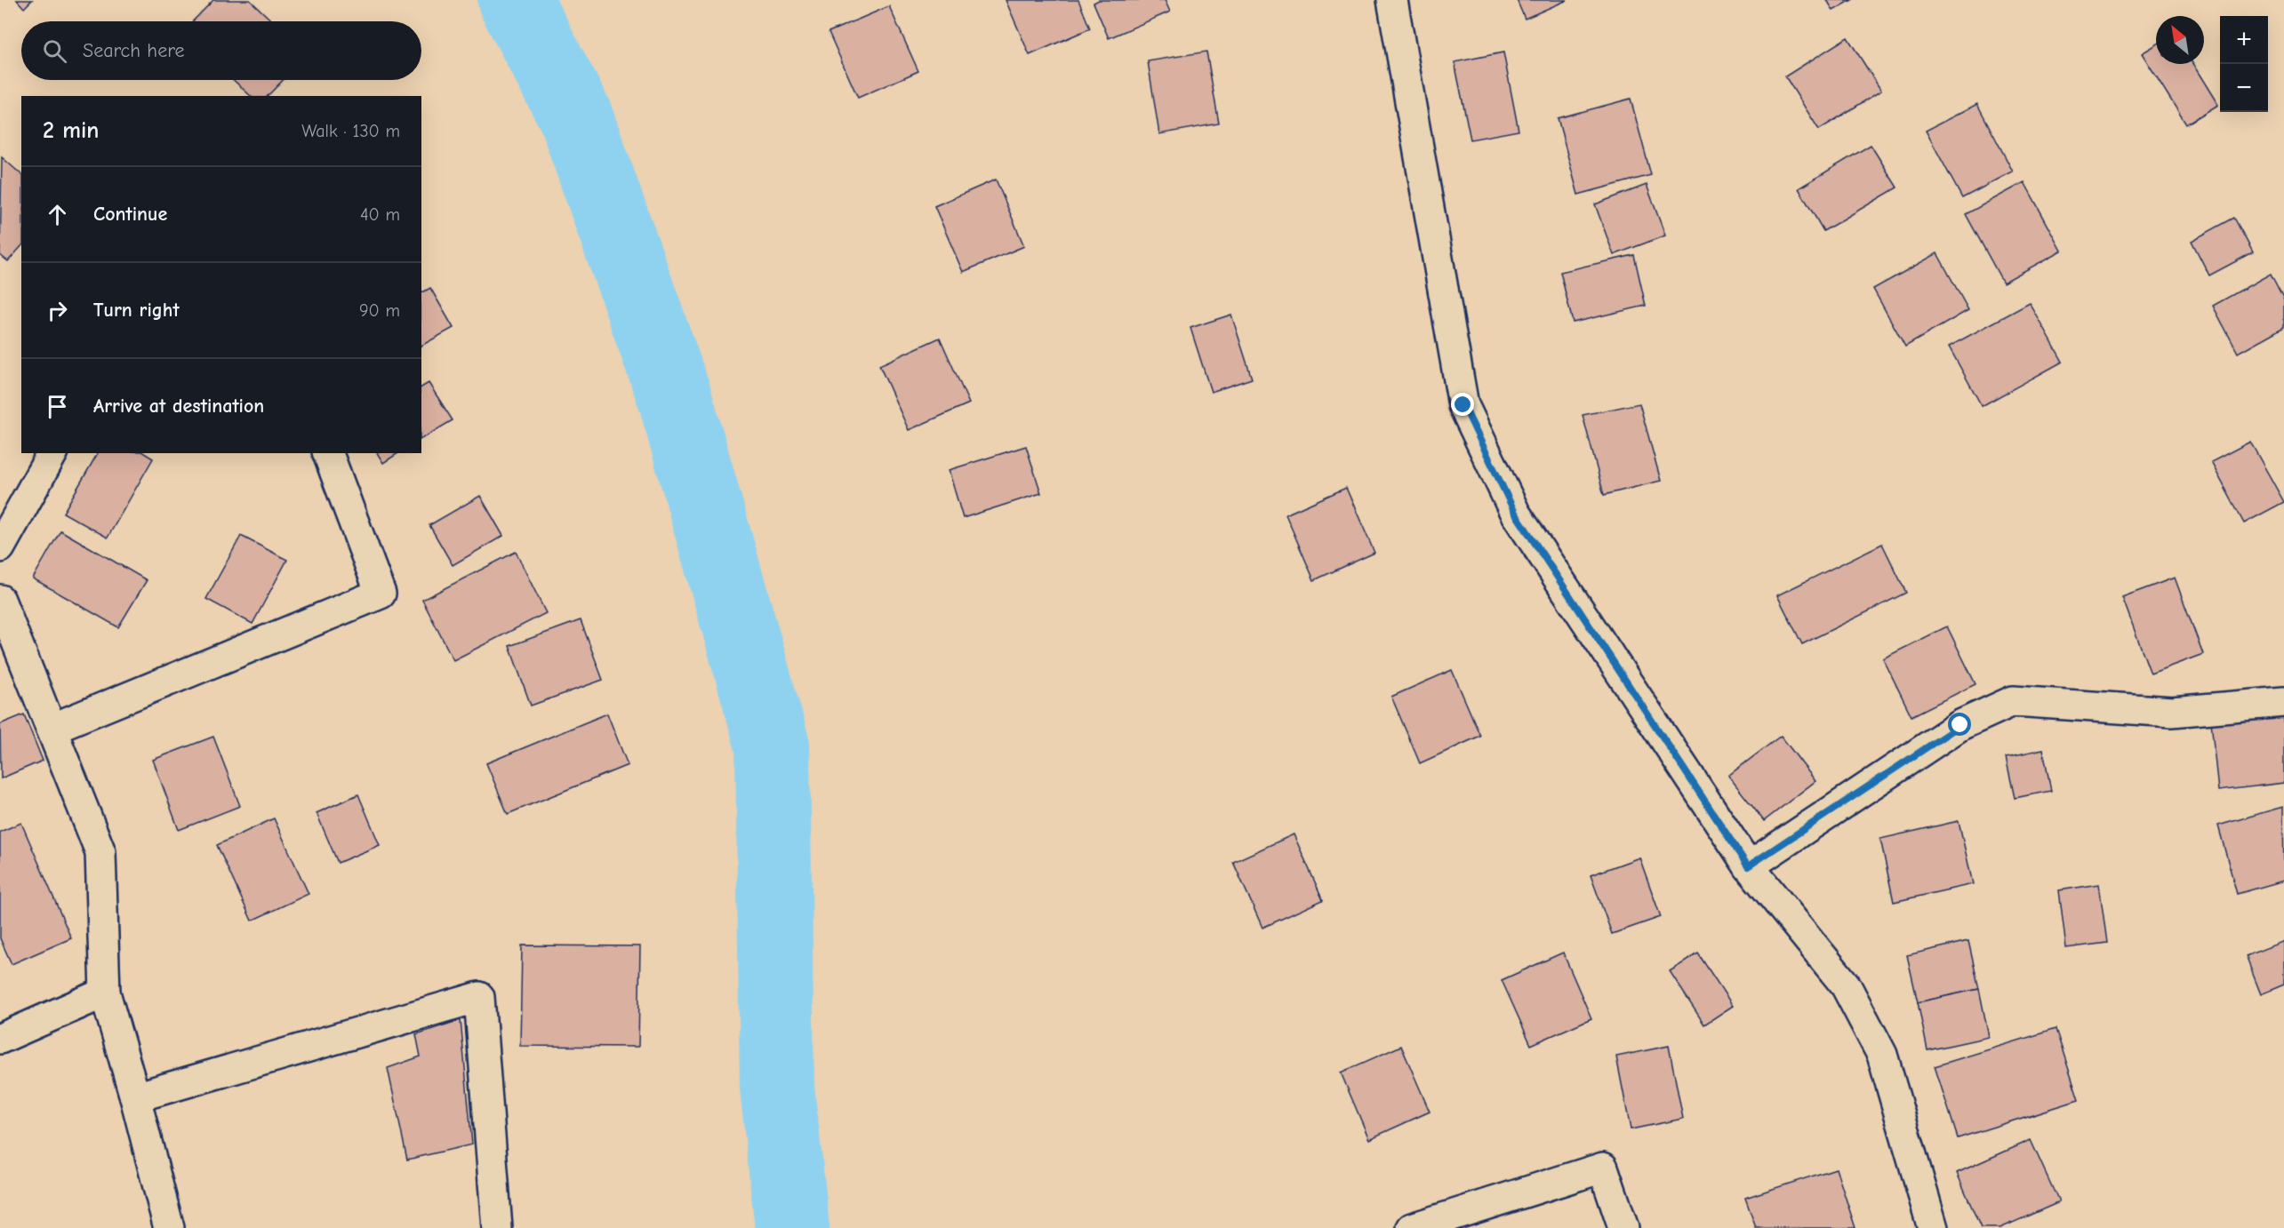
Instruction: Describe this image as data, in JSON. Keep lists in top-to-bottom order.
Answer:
{
  "north": "top left",
  "page": {
    "map_buttons": ["+", "−"],
    "search": "Search here",
    "heading": ["2 min", "Walk · 130 m"],
    "list": [
      ["Continue", "40 m"],
      ["Turn right", "90 m"],
      "Arrive at destination"
    ]
  }
}
